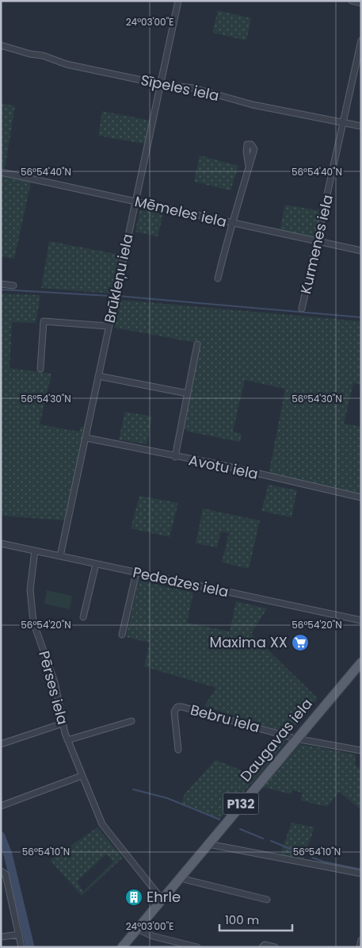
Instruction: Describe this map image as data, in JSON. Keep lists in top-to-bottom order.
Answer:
{
  "streets": {
    "main road": ["Daugavas iela", "P132"],
    "street": [
      "Sīpeles iela",
      "Mēmeles iela",
      "Kurmenes iela",
      "Brūkleņu iela",
      "Avotu iela",
      "Pededzes iela",
      "Pērses iela",
      "Bebru iela"
    ]
  },
  "crossings": [
    ["Sīpeles iela", "Kurmenes iela"],
    ["Sīpeles iela", "Brūkleņu iela"],
    ["Mēmeles iela", "Kurmenes iela"],
    ["Mēmeles iela", "Brūkleņu iela"],
    ["Brūkleņu iela", "Avotu iela"],
    ["Brūkleņu iela", "Pededzes iela"],
    ["Pededzes iela", "Pērses iela"],
    ["Pērses iela", "Daugavas iela"],
    ["Bebru iela", "Daugavas iela"]
  ],
  "places": {
    "supermarket": ["Maxima XX"],
    "building": ["Ehrle"]
  },
  "scale_bar": "100 m",
  "coordinates": [
    "24°03'00\"E",
    "56°54'40\"N",
    "56°54'30\"N",
    "56°54'20\"N",
    "56°54'10\"N"
  ]
}
